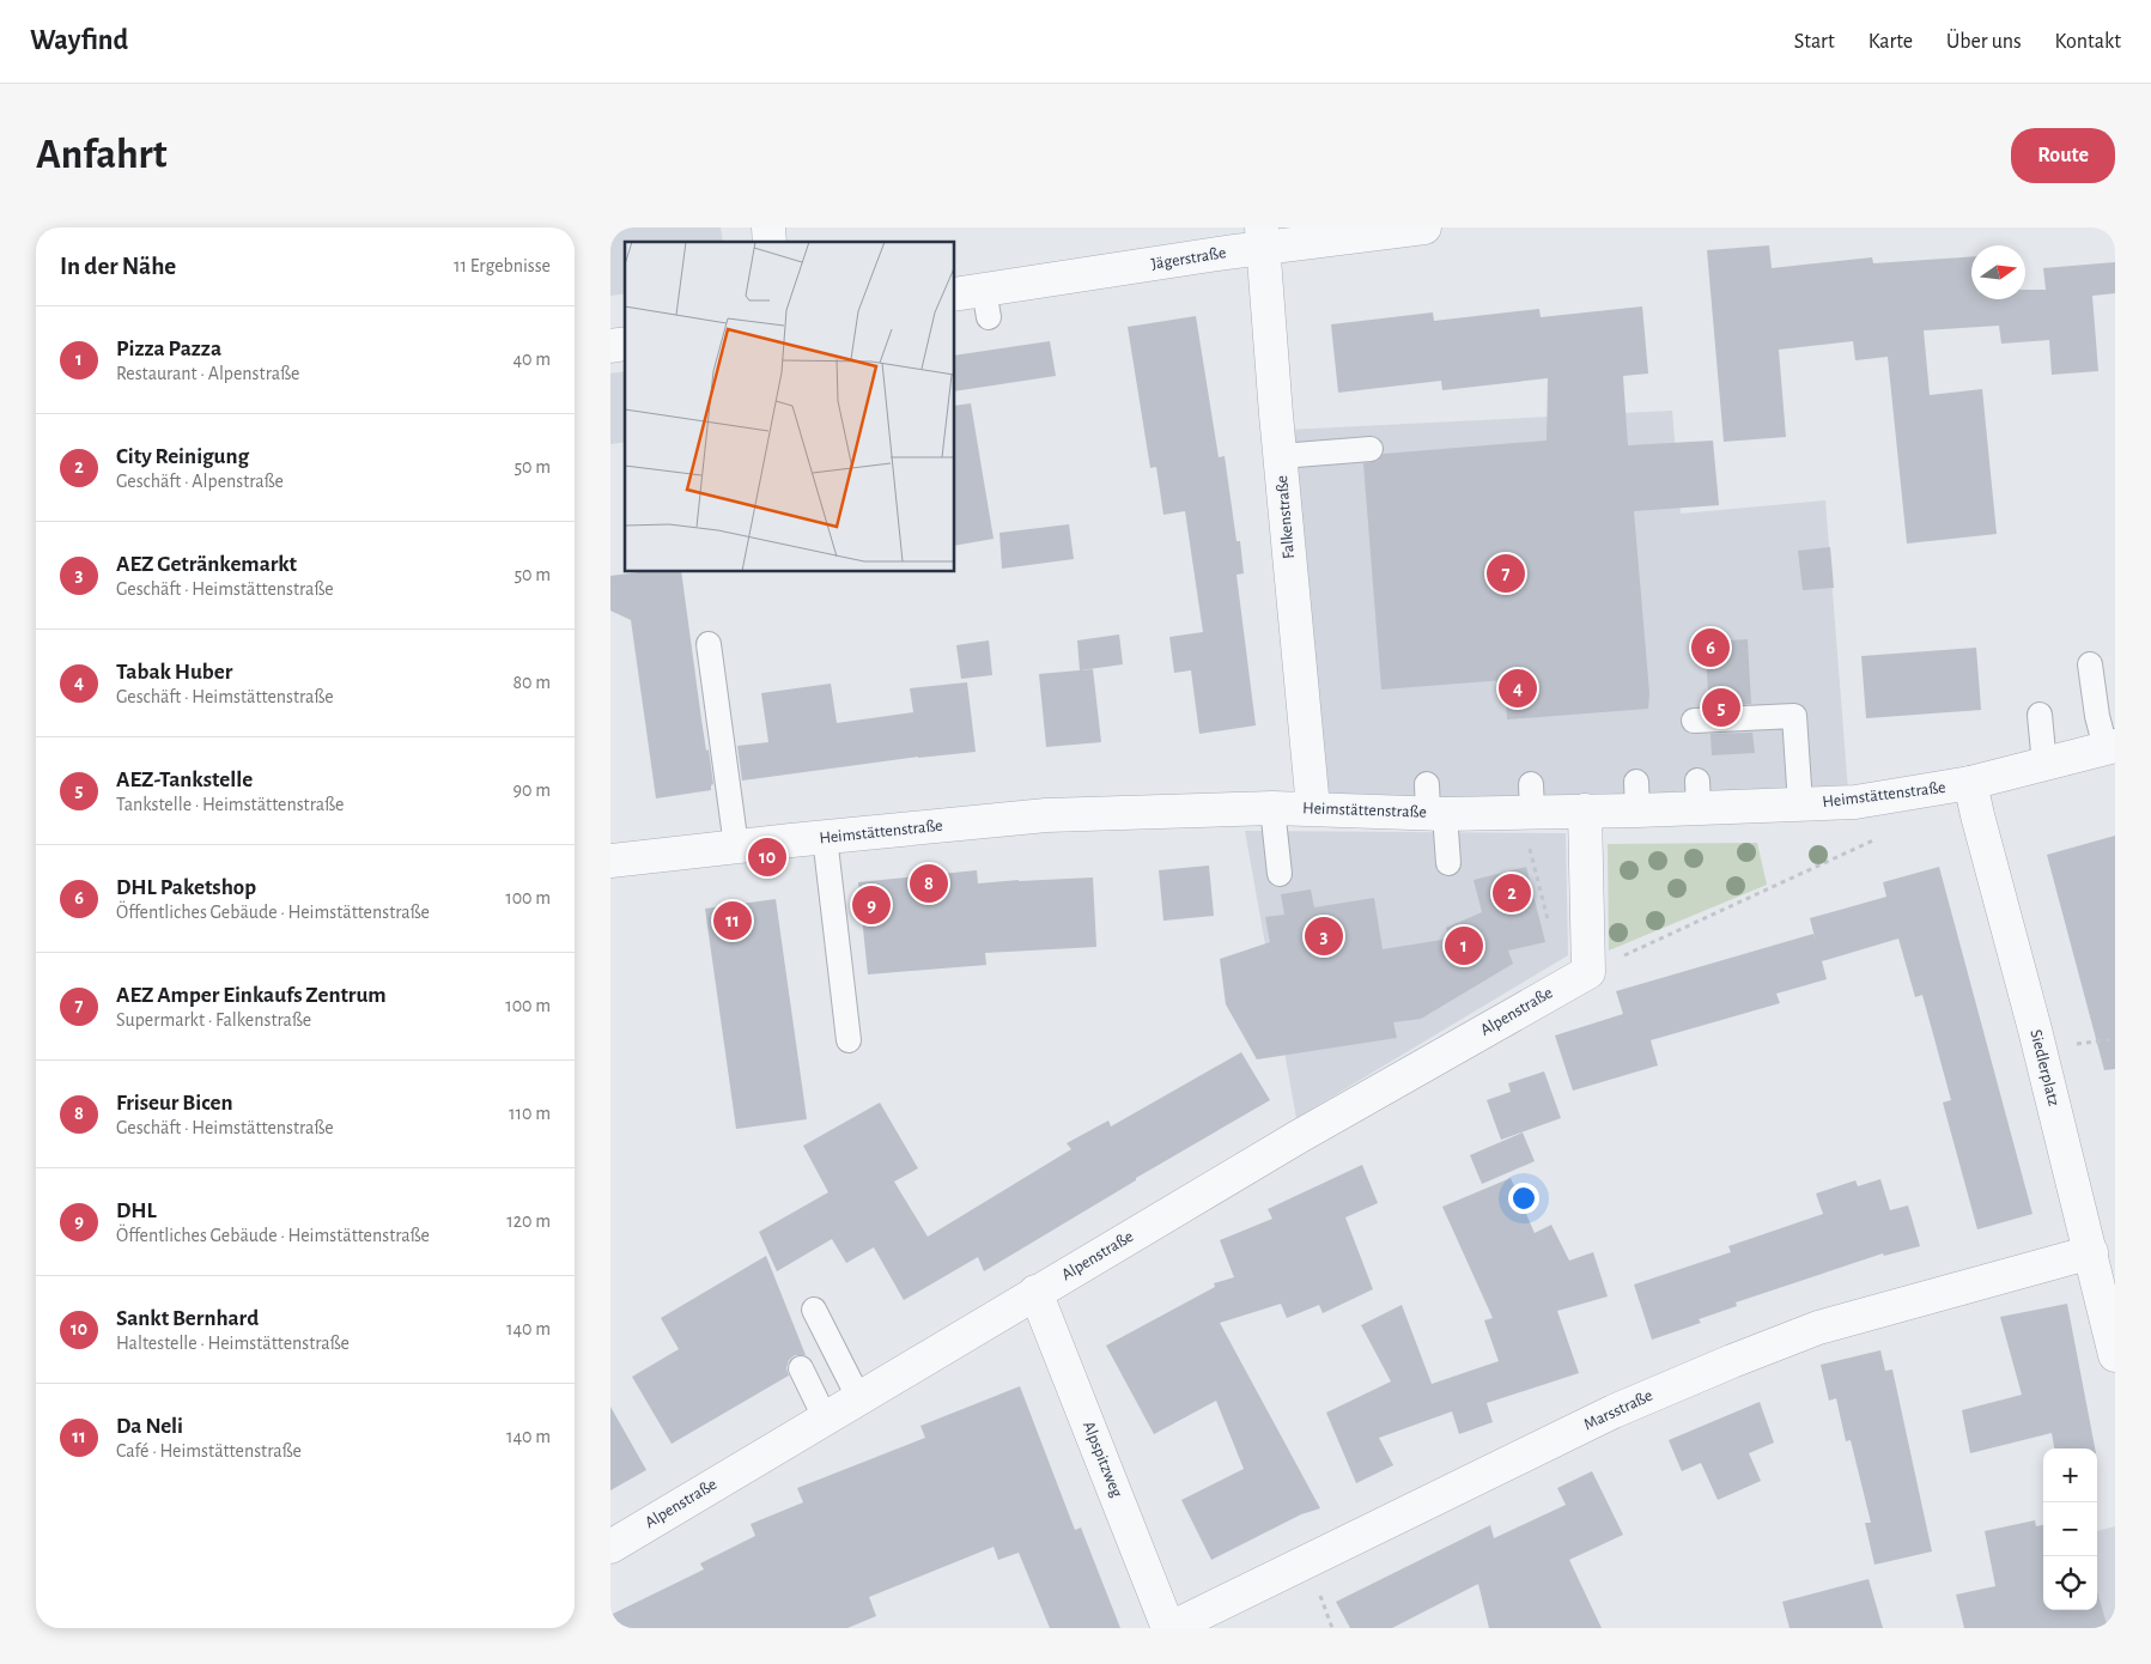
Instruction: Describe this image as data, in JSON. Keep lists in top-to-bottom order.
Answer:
{
  "streets": {
    "street": [
      "Jägerstraße",
      "Falkenstraße",
      "Heimstättenstraße",
      "Alpenstraße",
      "Siedlerplatz",
      "Marsstraße",
      "Alpspitzweg"
    ]
  },
  "crossings": [
    ["Jägerstraße", "Falkenstraße"],
    ["Falkenstraße", "Heimstättenstraße"],
    ["Heimstättenstraße", "Siedlerplatz"],
    ["Alpenstraße", "Alpspitzweg"],
    ["Siedlerplatz", "Marsstraße"],
    ["Marsstraße", "Alpspitzweg"]
  ],
  "north": "right",
  "page": {
    "header": "Wayfind",
    "nav": [
      "Start",
      "Karte",
      "Über uns",
      "Kontakt"
    ],
    "buttons": "Route",
    "title": "Anfahrt",
    "heading": ["In der Nähe", "11 Ergebnisse"],
    "list": [
      {
        "mark": "1",
        "name": "Pizza Pazza",
        "note": "Restaurant · Alpenstraße",
        "value": "40 m"
      },
      {
        "mark": "2",
        "name": "City Reinigung",
        "note": "Geschäft · Alpenstraße",
        "value": "50 m"
      },
      {
        "mark": "3",
        "name": "AEZ Getränkemarkt",
        "note": "Geschäft · Heimstättenstraße",
        "value": "50 m"
      },
      {
        "mark": "4",
        "name": "Tabak Huber",
        "note": "Geschäft · Heimstättenstraße",
        "value": "80 m"
      },
      {
        "mark": "5",
        "name": "AEZ-Tankstelle",
        "note": "Tankstelle · Heimstättenstraße",
        "value": "90 m"
      },
      {
        "mark": "6",
        "name": "DHL Paketshop",
        "note": "Öffentliches Gebäude · Heimstättenstraße",
        "value": "100 m"
      },
      {
        "mark": "7",
        "name": "AEZ Amper Einkaufs Zentrum",
        "note": "Supermarkt · Falkenstraße",
        "value": "100 m"
      },
      {
        "mark": "8",
        "name": "Friseur Bicen",
        "note": "Geschäft · Heimstättenstraße",
        "value": "110 m"
      },
      {
        "mark": "9",
        "name": "DHL",
        "note": "Öffentliches Gebäude · Heimstättenstraße",
        "value": "120 m"
      },
      {
        "mark": "10",
        "name": "Sankt Bernhard",
        "note": "Haltestelle · Heimstättenstraße",
        "value": "140 m"
      },
      {
        "mark": "11",
        "name": "Da Neli",
        "note": "Café · Heimstättenstraße",
        "value": "140 m"
      }
    ],
    "pins": [
      "7",
      "6",
      "4",
      "5",
      "10",
      "8",
      "2",
      "9",
      "11",
      "3",
      "1"
    ],
    "map_buttons": ["+", "−"]
  }
}
